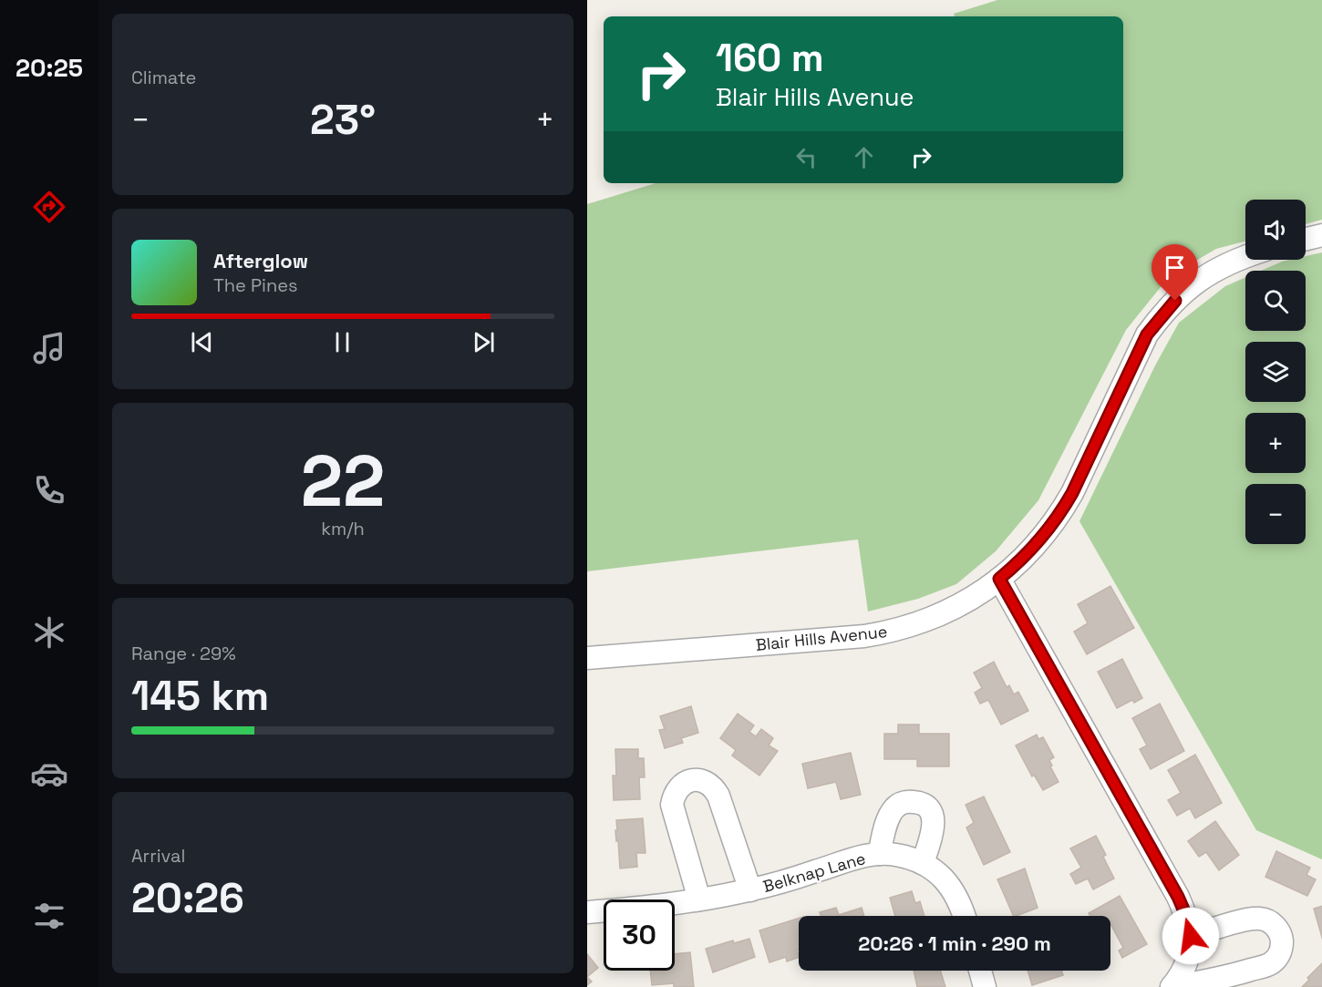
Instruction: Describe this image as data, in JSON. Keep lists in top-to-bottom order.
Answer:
{
  "streets": {
    "street": ["Blair Hills Avenue", "Belknap Lane"]
  },
  "page": {
    "tabs": "20:25",
    "tile": [
      "Climate",
      ["22", "km/h"],
      ["Range · 29%", "145 km"],
      ["Arrival", "20:26"]
    ],
    "turn": ["160 m", "Blair Hills Avenue"],
    "heat": ["−", "23°", "+"],
    "map_buttons": ["+", "−"],
    "song": ["Afterglow", "The Pines"],
    "limit": "30",
    "trip": "20:26 · 1 min · 290 m"
  }
}
